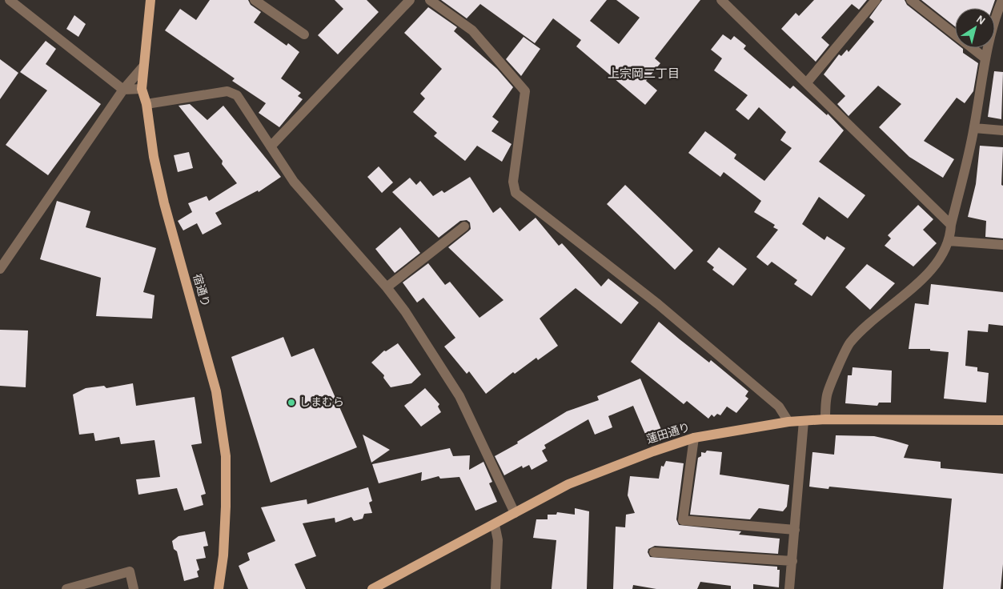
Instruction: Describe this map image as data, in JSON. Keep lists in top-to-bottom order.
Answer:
{
  "streets": {
    "main road": ["宿通り", "蓮田通り"]
  },
  "districts": ["上宗岡二丁目"],
  "places": ["しまむら"],
  "north": "top right"
}
